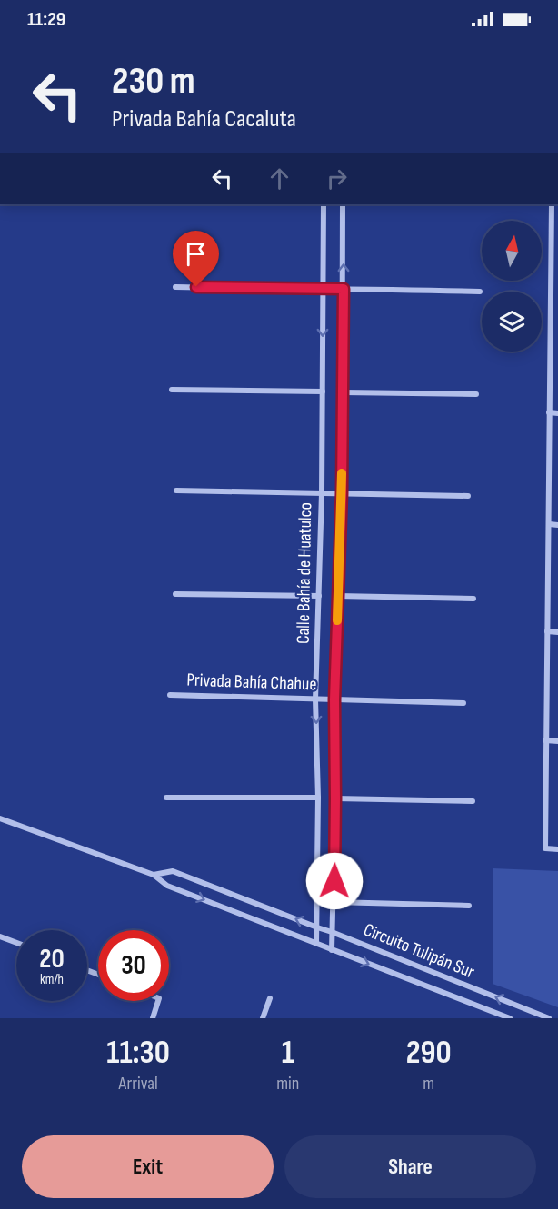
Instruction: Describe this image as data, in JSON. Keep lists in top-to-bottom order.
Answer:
{
  "streets": {
    "street": ["Calle Bahía de Huatulco", "Privada Bahía Chahue", "Circuito Tulipán Sur"]
  },
  "crossings": [
    ["Calle Bahía de Huatulco", "Privada Bahía Chahue"],
    ["Calle Bahía de Huatulco", "Circuito Tulipán Sur"]
  ],
  "north": "top",
  "page": {
    "status": "11:29",
    "turn": ["230 m", "Privada Bahía Cacaluta"],
    "speed": "20 km/h",
    "limit": "30",
    "eta": [
      "11:30",
      "Arrival",
      "1",
      "min",
      "290",
      "m"
    ],
    "buttons": ["Exit", "Share"]
  }
}
